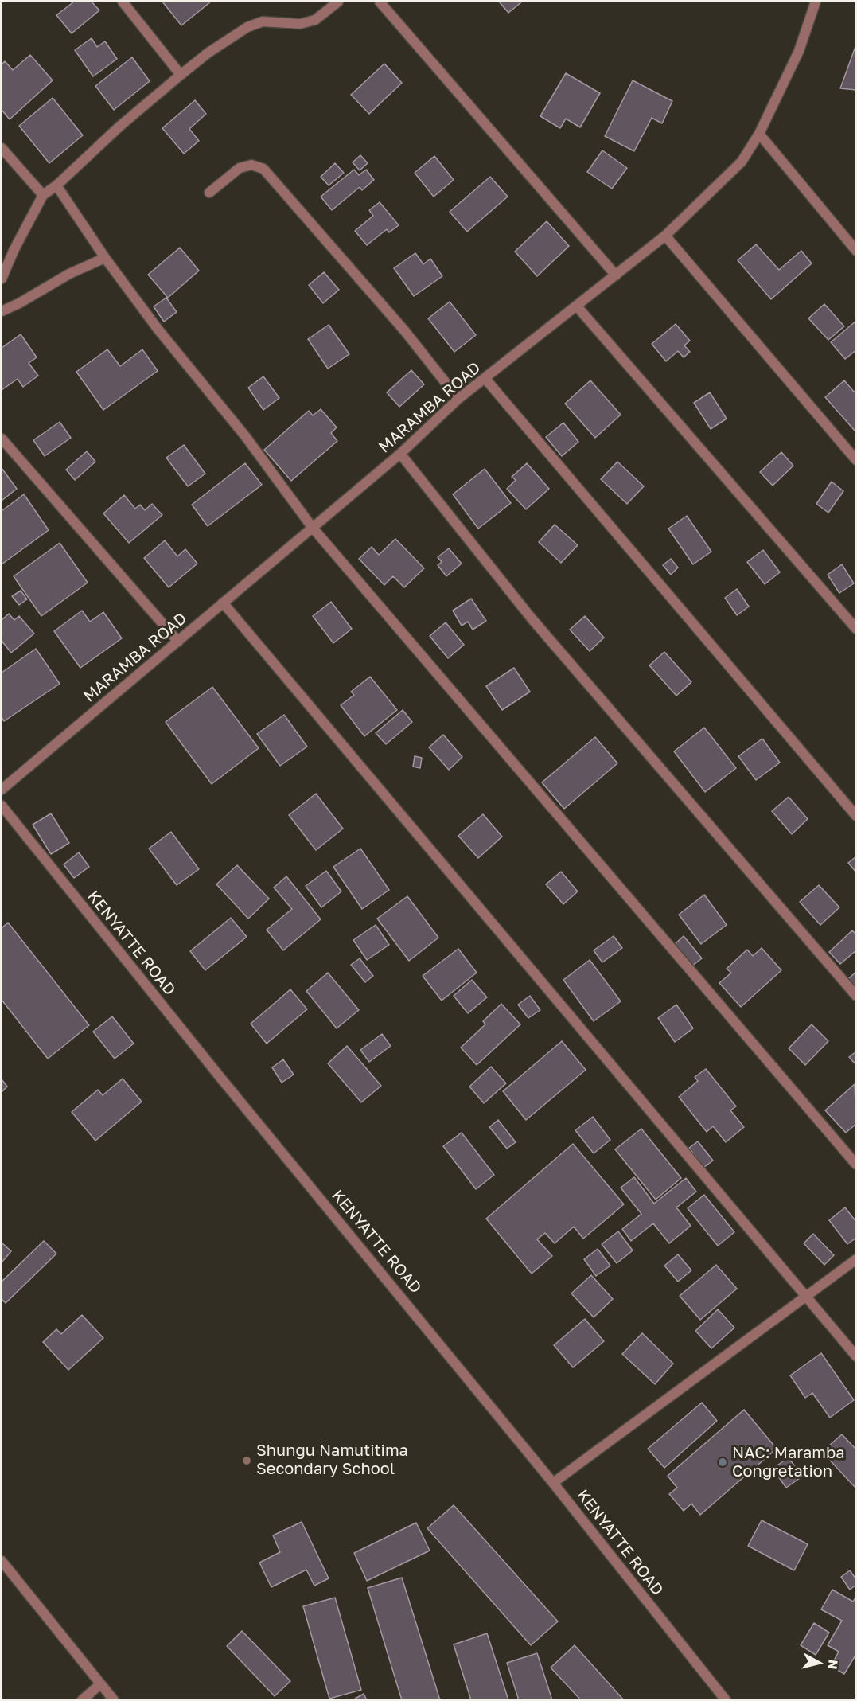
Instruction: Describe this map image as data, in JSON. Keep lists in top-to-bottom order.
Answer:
{
  "streets": {
    "street": ["MARAMBA ROAD", "KENYATTE ROAD"]
  },
  "places": ["Shungu Namutitima Secondary School", "NAC: Maramba Congretation"],
  "north": "right"
}
